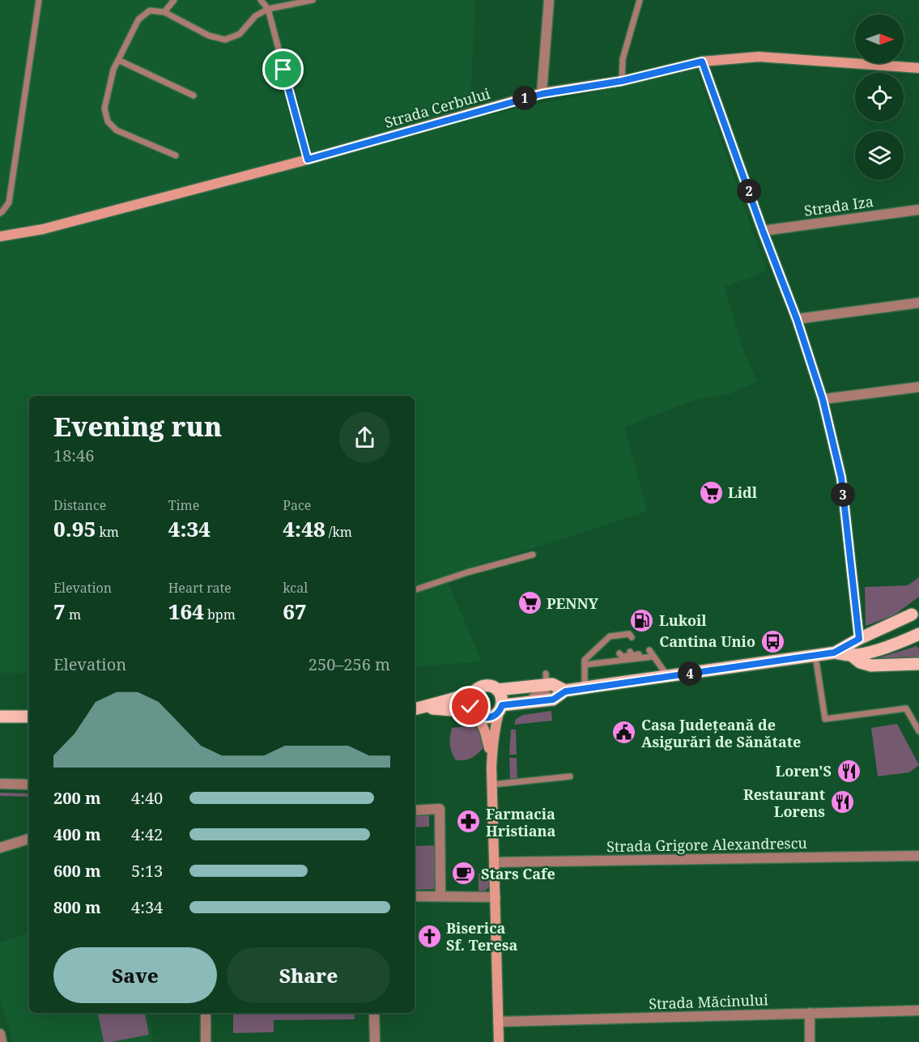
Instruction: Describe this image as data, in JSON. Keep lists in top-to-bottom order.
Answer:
{
  "streets": {
    "street": [
      "Strada Cerbului",
      "Strada Iza",
      "Strada Grigore Alexandrescu",
      "Strada Măcinului"
    ]
  },
  "places": {
    "supermarket": ["Lidl", "PENNY"],
    "fuel station": ["Lukoil"],
    "bus stop": ["Cantina Unio"],
    "public building": ["Casa Județeană de Asigurări de Sănătate"],
    "restaurant": ["Loren'S", "Restaurant Lorens"],
    "pharmacy": ["Farmacia Hristiana"],
    "cafe": ["Stars Cafe"],
    "church": ["Biserica Sf. Teresa"]
  },
  "north": "right",
  "page": {
    "pins": [
      "1",
      "2",
      "3",
      "4"
    ],
    "heading": ["Evening run", "18:46"],
    "stats": [
      ["Distance", "0.95 km"],
      ["Time", "4:34"],
      ["Pace", "4:48 /km"],
      ["Elevation", "7 m"],
      ["Heart rate", "164 bpm"],
      ["kcal", "67"]
    ],
    "chart": ["Elevation", "250–256 m"],
    "list": [
      {
        "name": "200 m",
        "note": "4:40"
      },
      {
        "name": "400 m",
        "note": "4:42"
      },
      {
        "name": "600 m",
        "note": "5:13"
      },
      {
        "name": "800 m",
        "note": "4:34"
      }
    ],
    "buttons": ["Save", "Share"]
  }
}
